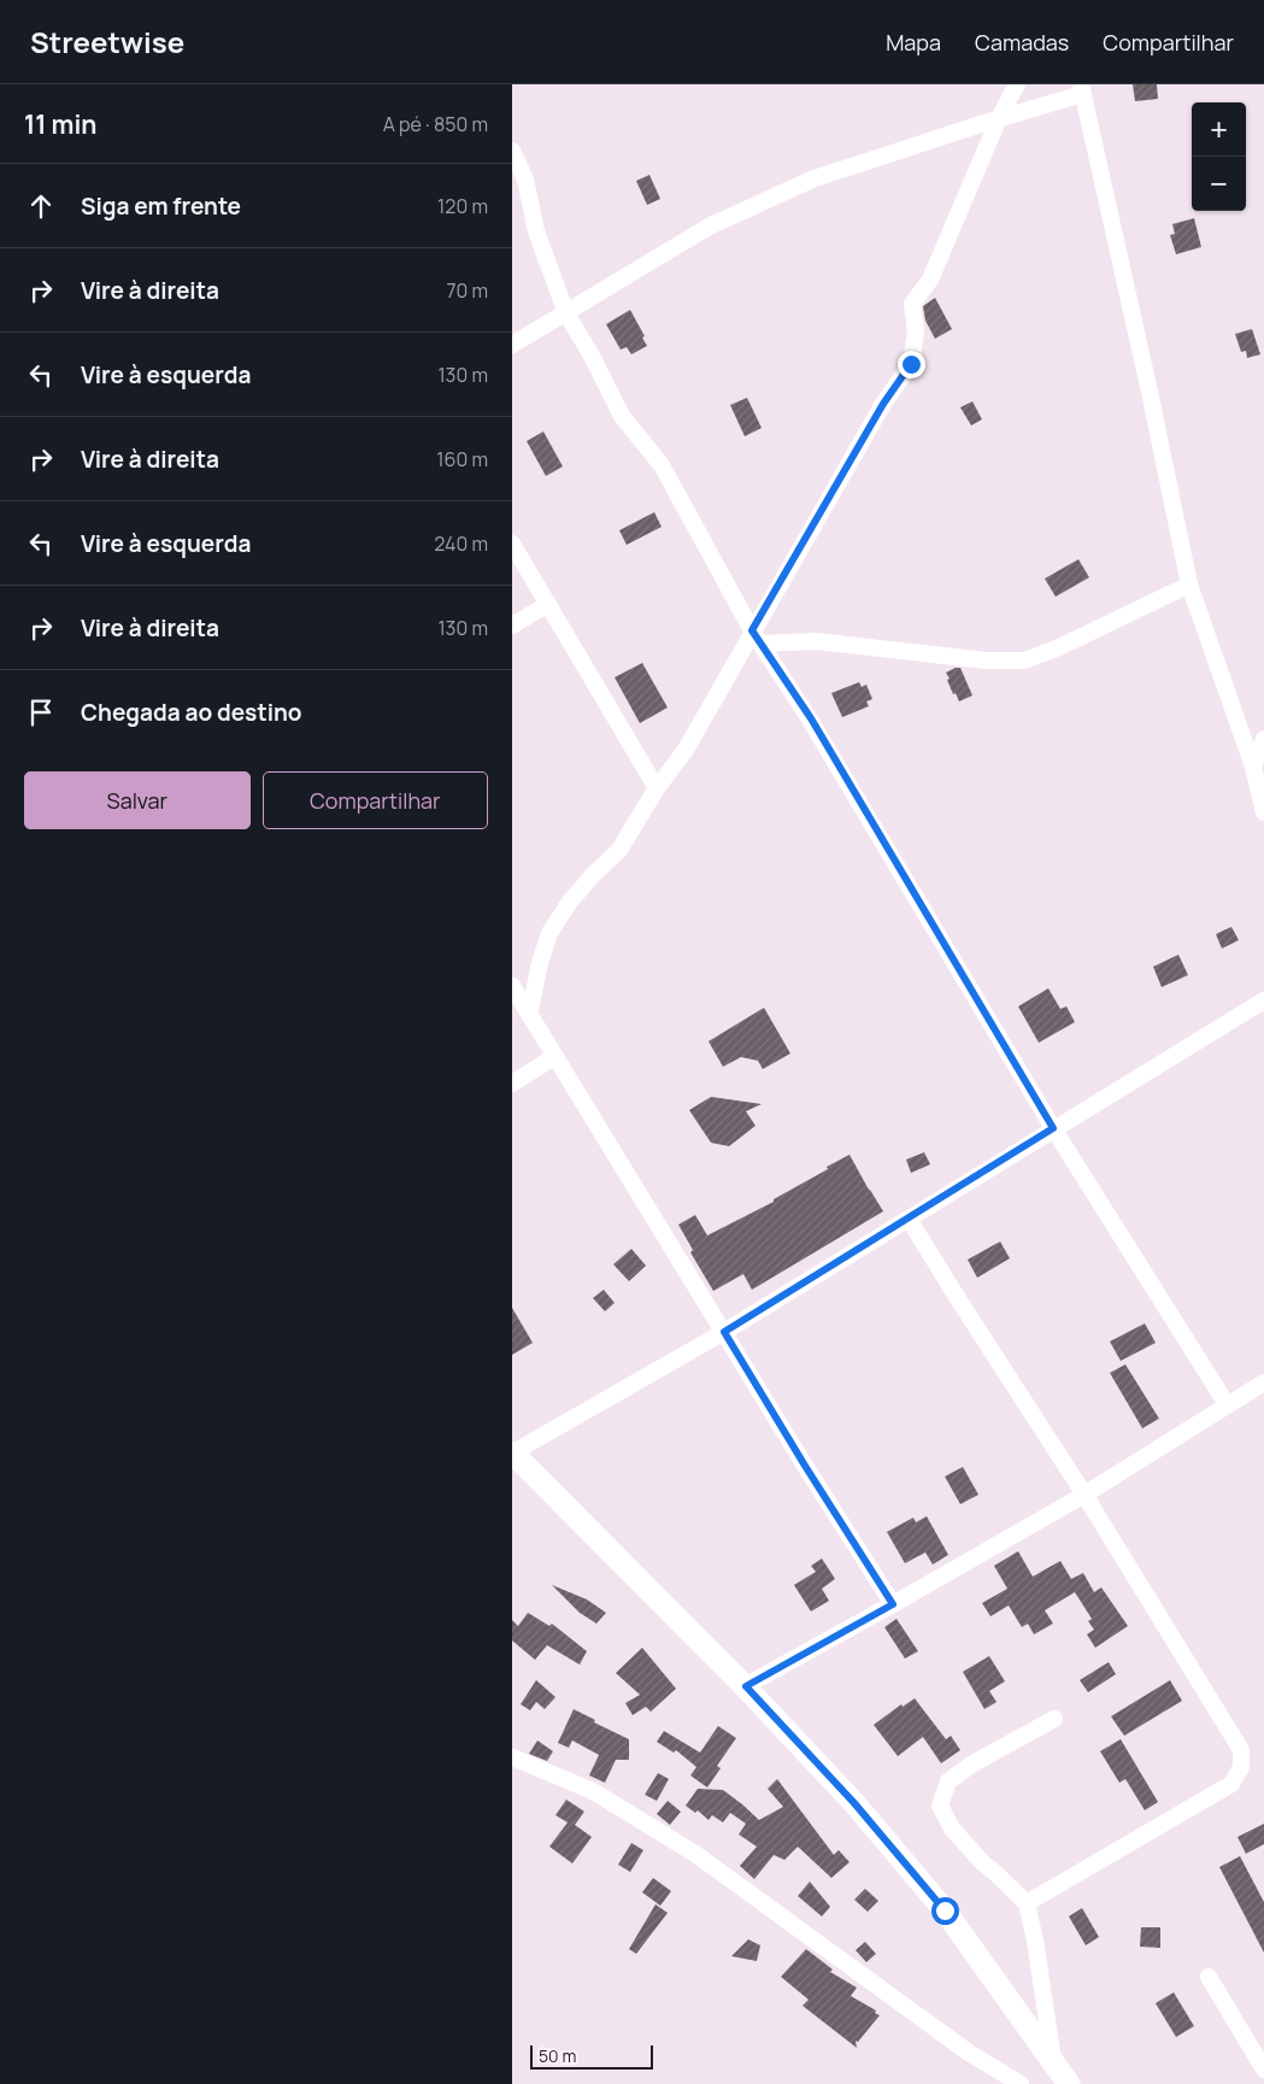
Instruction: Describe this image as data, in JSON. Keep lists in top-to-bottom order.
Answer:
{
  "scale_bar": "50 m",
  "page": {
    "header": "Streetwise",
    "nav": ["Mapa", "Camadas", "Compartilhar"],
    "heading": ["11 min", "A pé · 850 m"],
    "map_buttons": ["+", "−"],
    "list": [
      ["Siga em frente", "120 m"],
      ["Vire à direita", "70 m"],
      ["Vire à esquerda", "130 m"],
      ["Vire à direita", "160 m"],
      ["Vire à esquerda", "240 m"],
      ["Vire à direita", "130 m"],
      "Chegada ao destino"
    ],
    "buttons": ["Salvar", "Compartilhar"],
    "scale": "50 m"
  }
}
